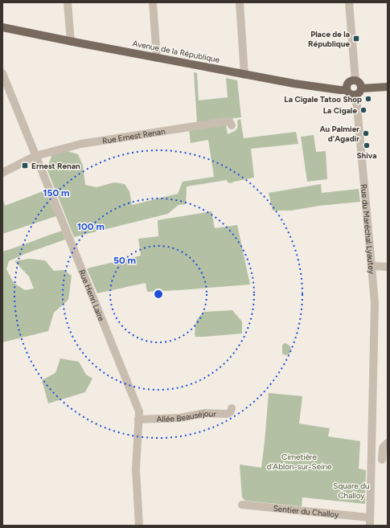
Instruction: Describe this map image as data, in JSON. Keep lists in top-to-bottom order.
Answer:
{
  "streets": {
    "main road": ["Avenue de la République"],
    "street": [
      "Rue Ernest Renan",
      "Rue du Maréchal Lyautey",
      "Rue Henri Laire",
      "Allée Beauséjour",
      "Sentier du Challoy"
    ]
  },
  "crossings": [
    ["Avenue de la République", "Rue du Maréchal Lyautey"],
    ["Rue Ernest Renan", "Rue Henri Laire"],
    ["Rue du Maréchal Lyautey", "Sentier du Challoy"],
    ["Rue Henri Laire", "Allée Beauséjour"]
  ],
  "parks": ["Cimetière d'Ablon-sur-Seine", "Square du Challoy"],
  "places": {
    "transit": ["Place de la République", "Ernest Renan"],
    "other": [
      "La Cigale Tatoo Shop",
      "La Cigale",
      "Au Palmier d'Agadir",
      "Shiva"
    ]
  },
  "rings": ["150 m", "100 m", "50 m"]
}
